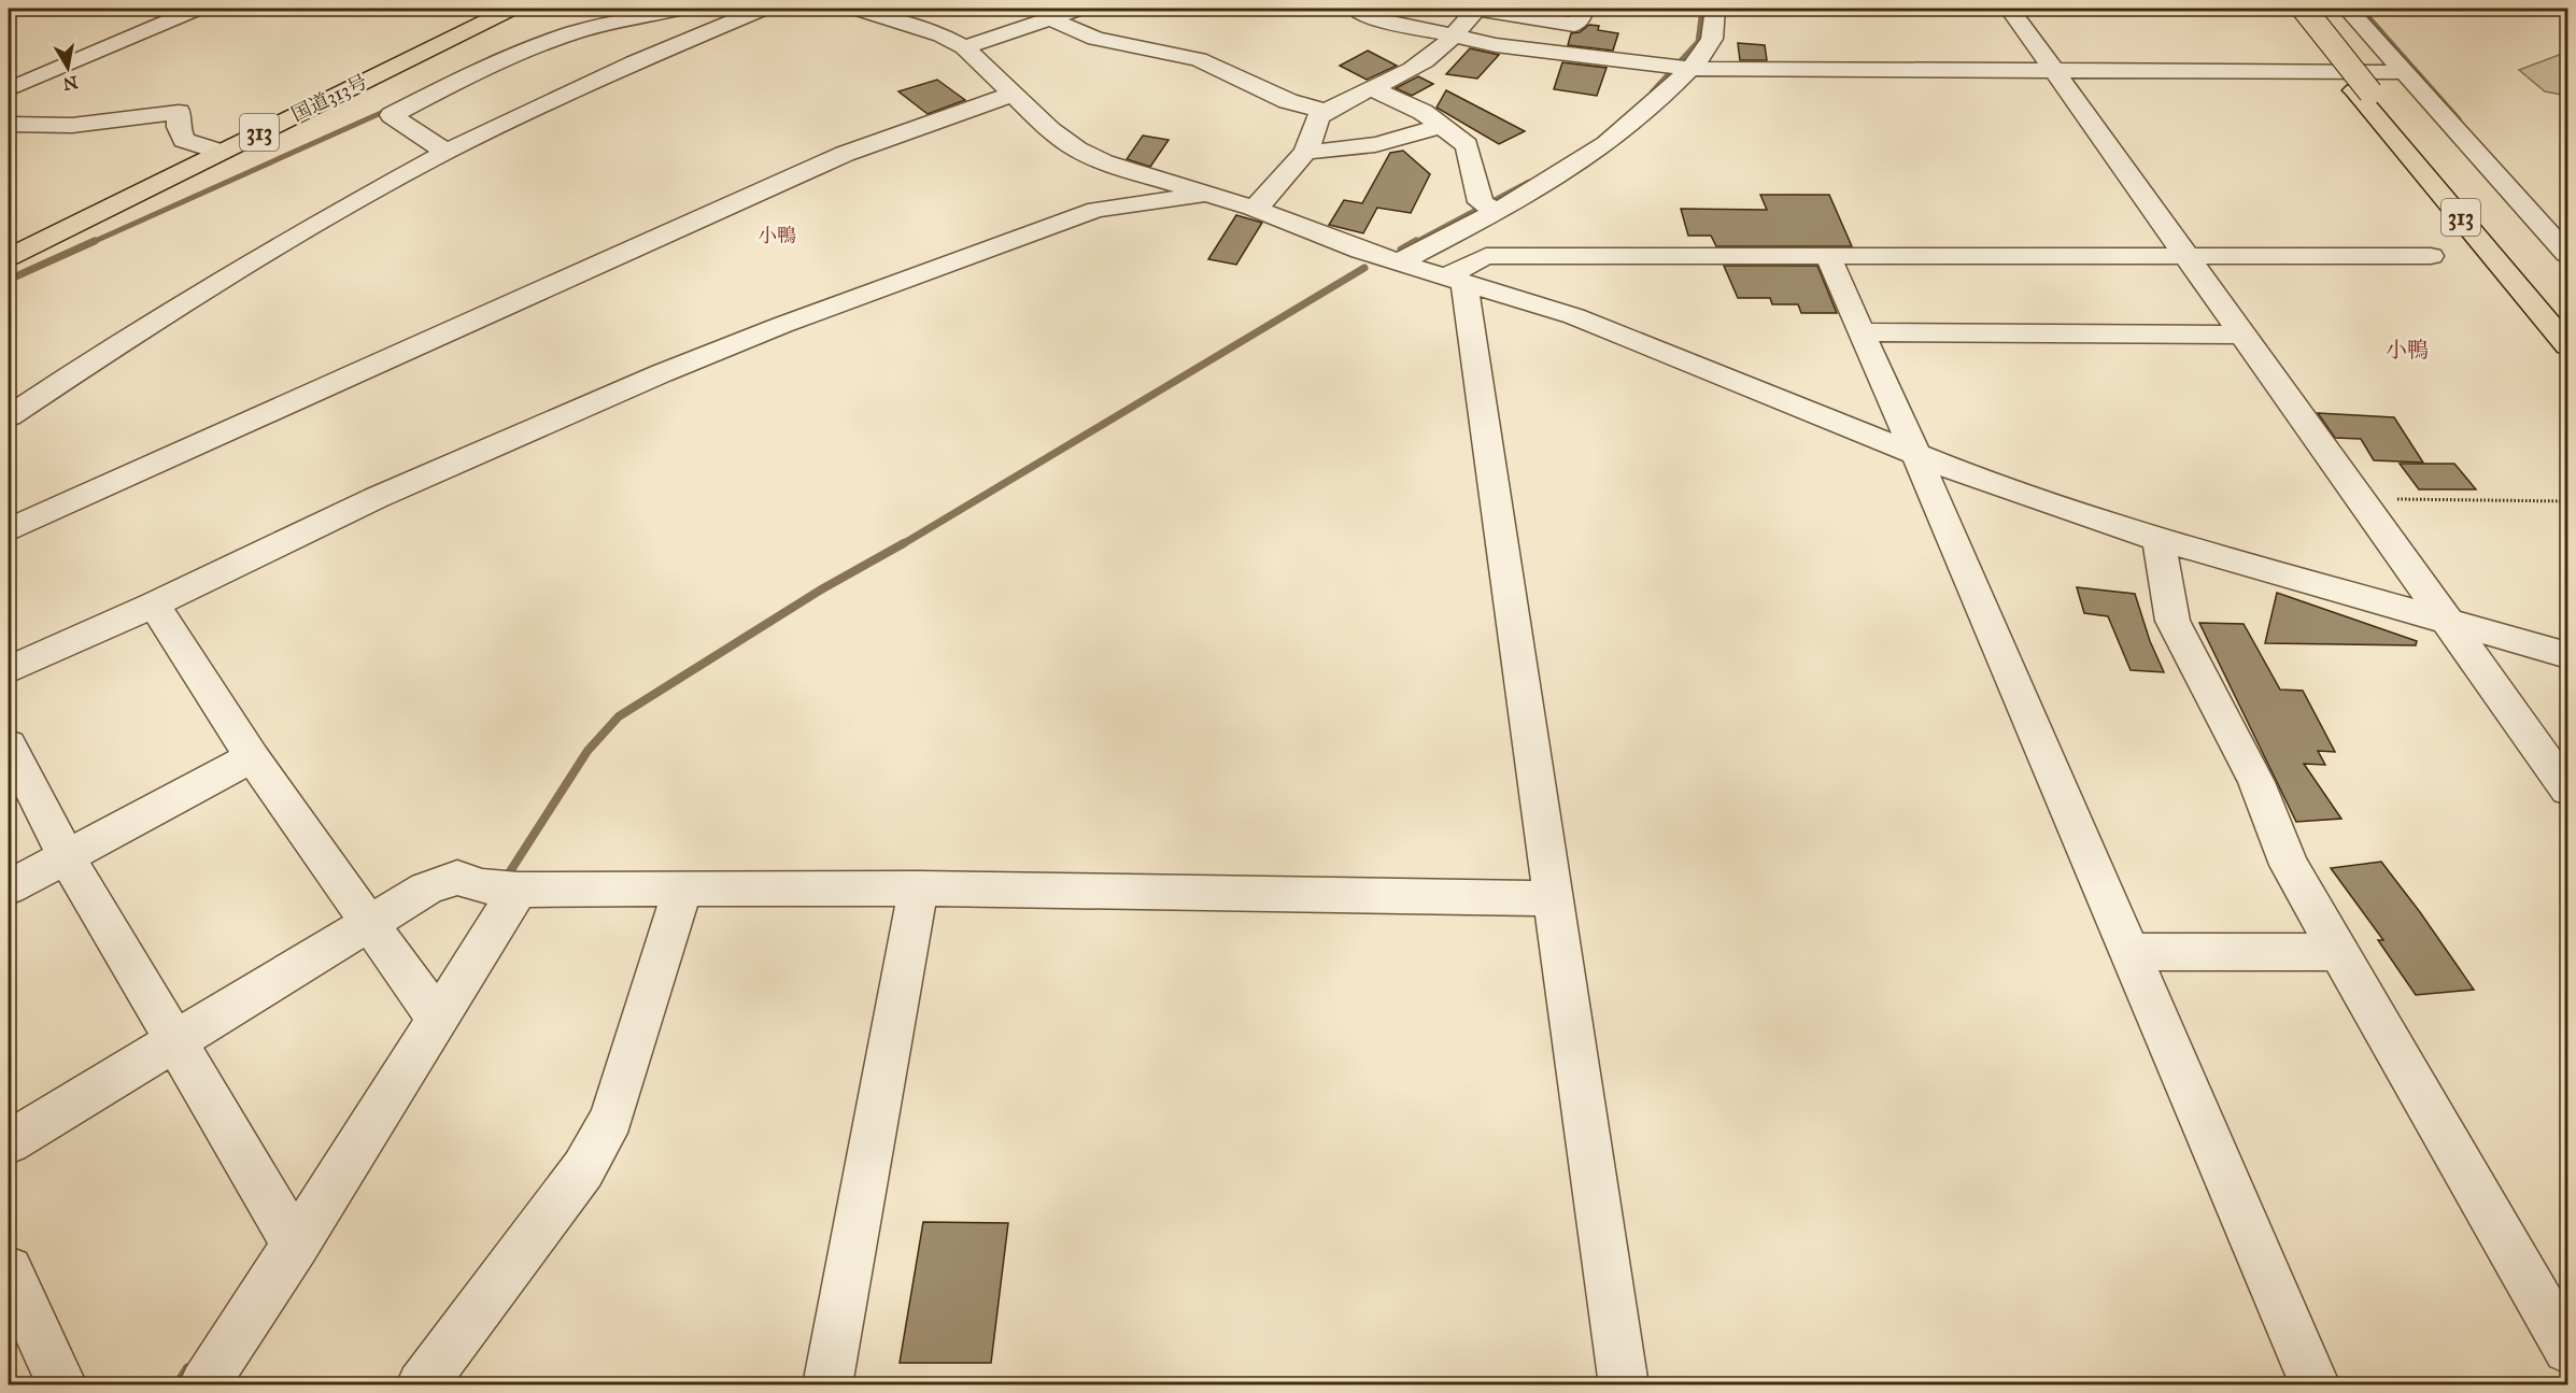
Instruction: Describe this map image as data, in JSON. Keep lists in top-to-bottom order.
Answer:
{
  "streets": {
    "highway": ["国道313号", "313"]
  },
  "districts": ["小鴨", "小鴨"],
  "north": "bottom"
}
